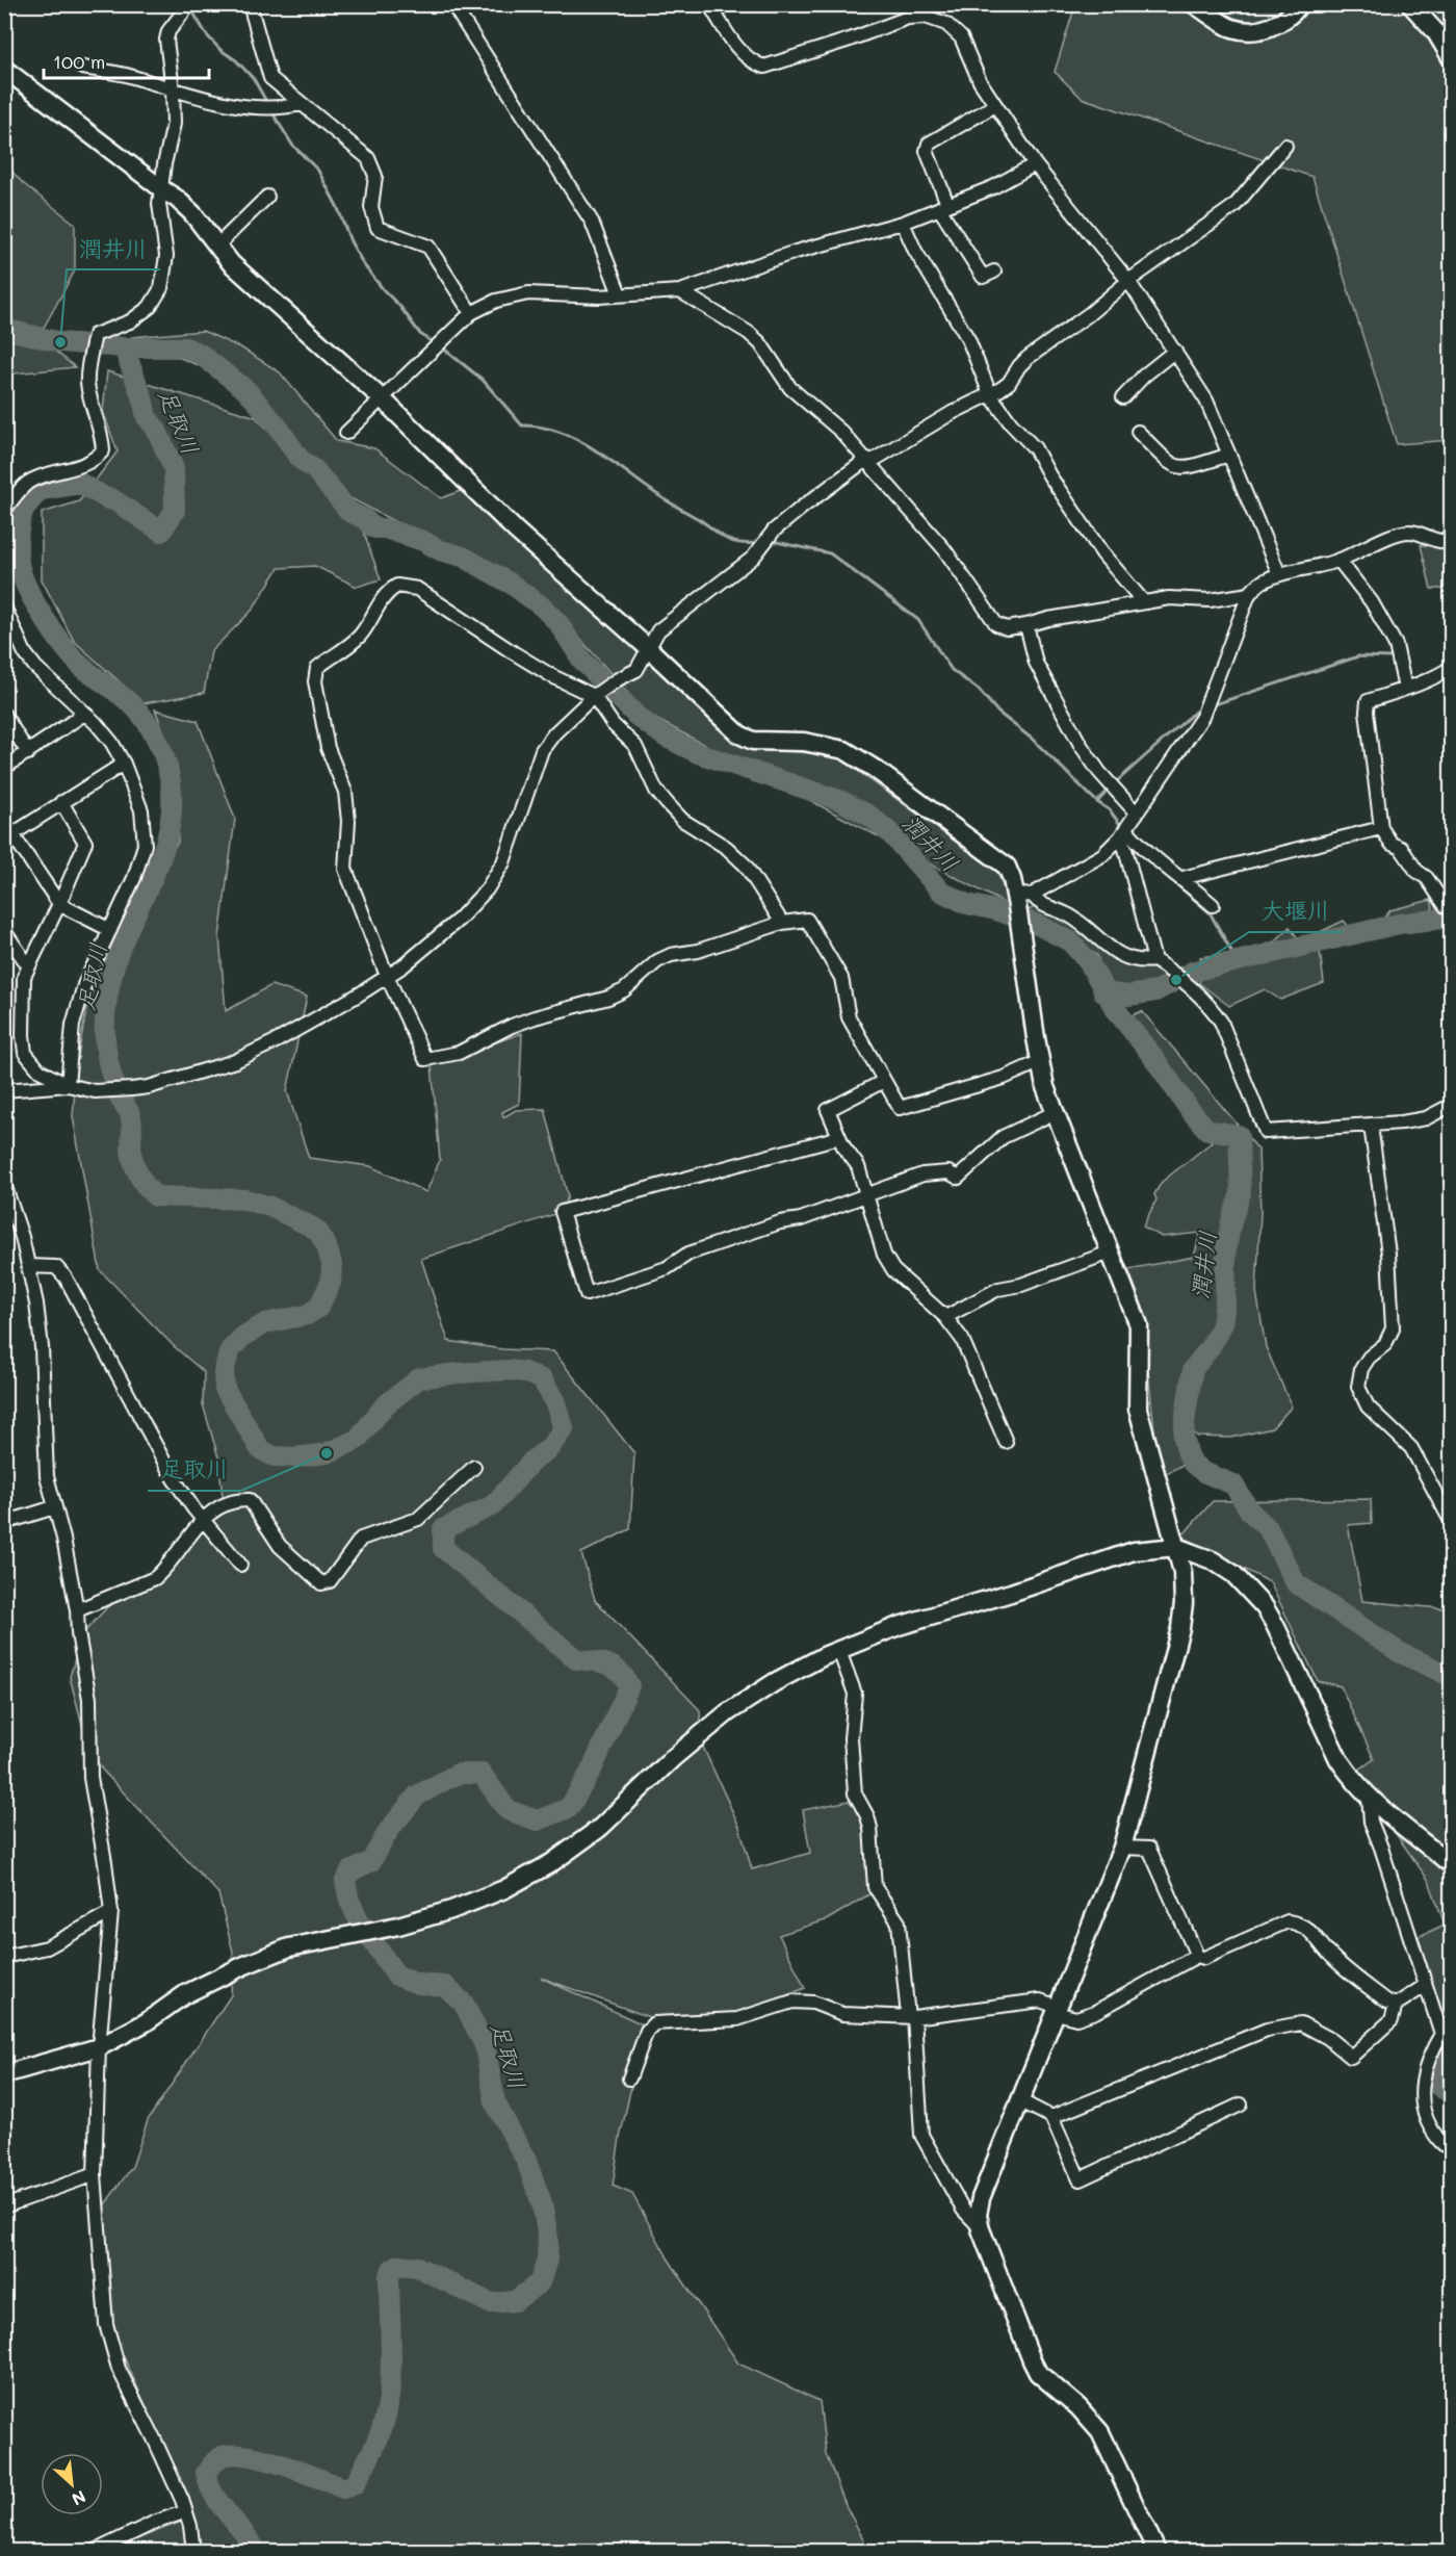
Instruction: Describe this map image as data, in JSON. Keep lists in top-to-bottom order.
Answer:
{
  "water": ["足取川", "潤井川"],
  "places": ["潤井川", "大堰川", "足取川"],
  "scale_bar": "100 m",
  "north": "bottom right"
}
